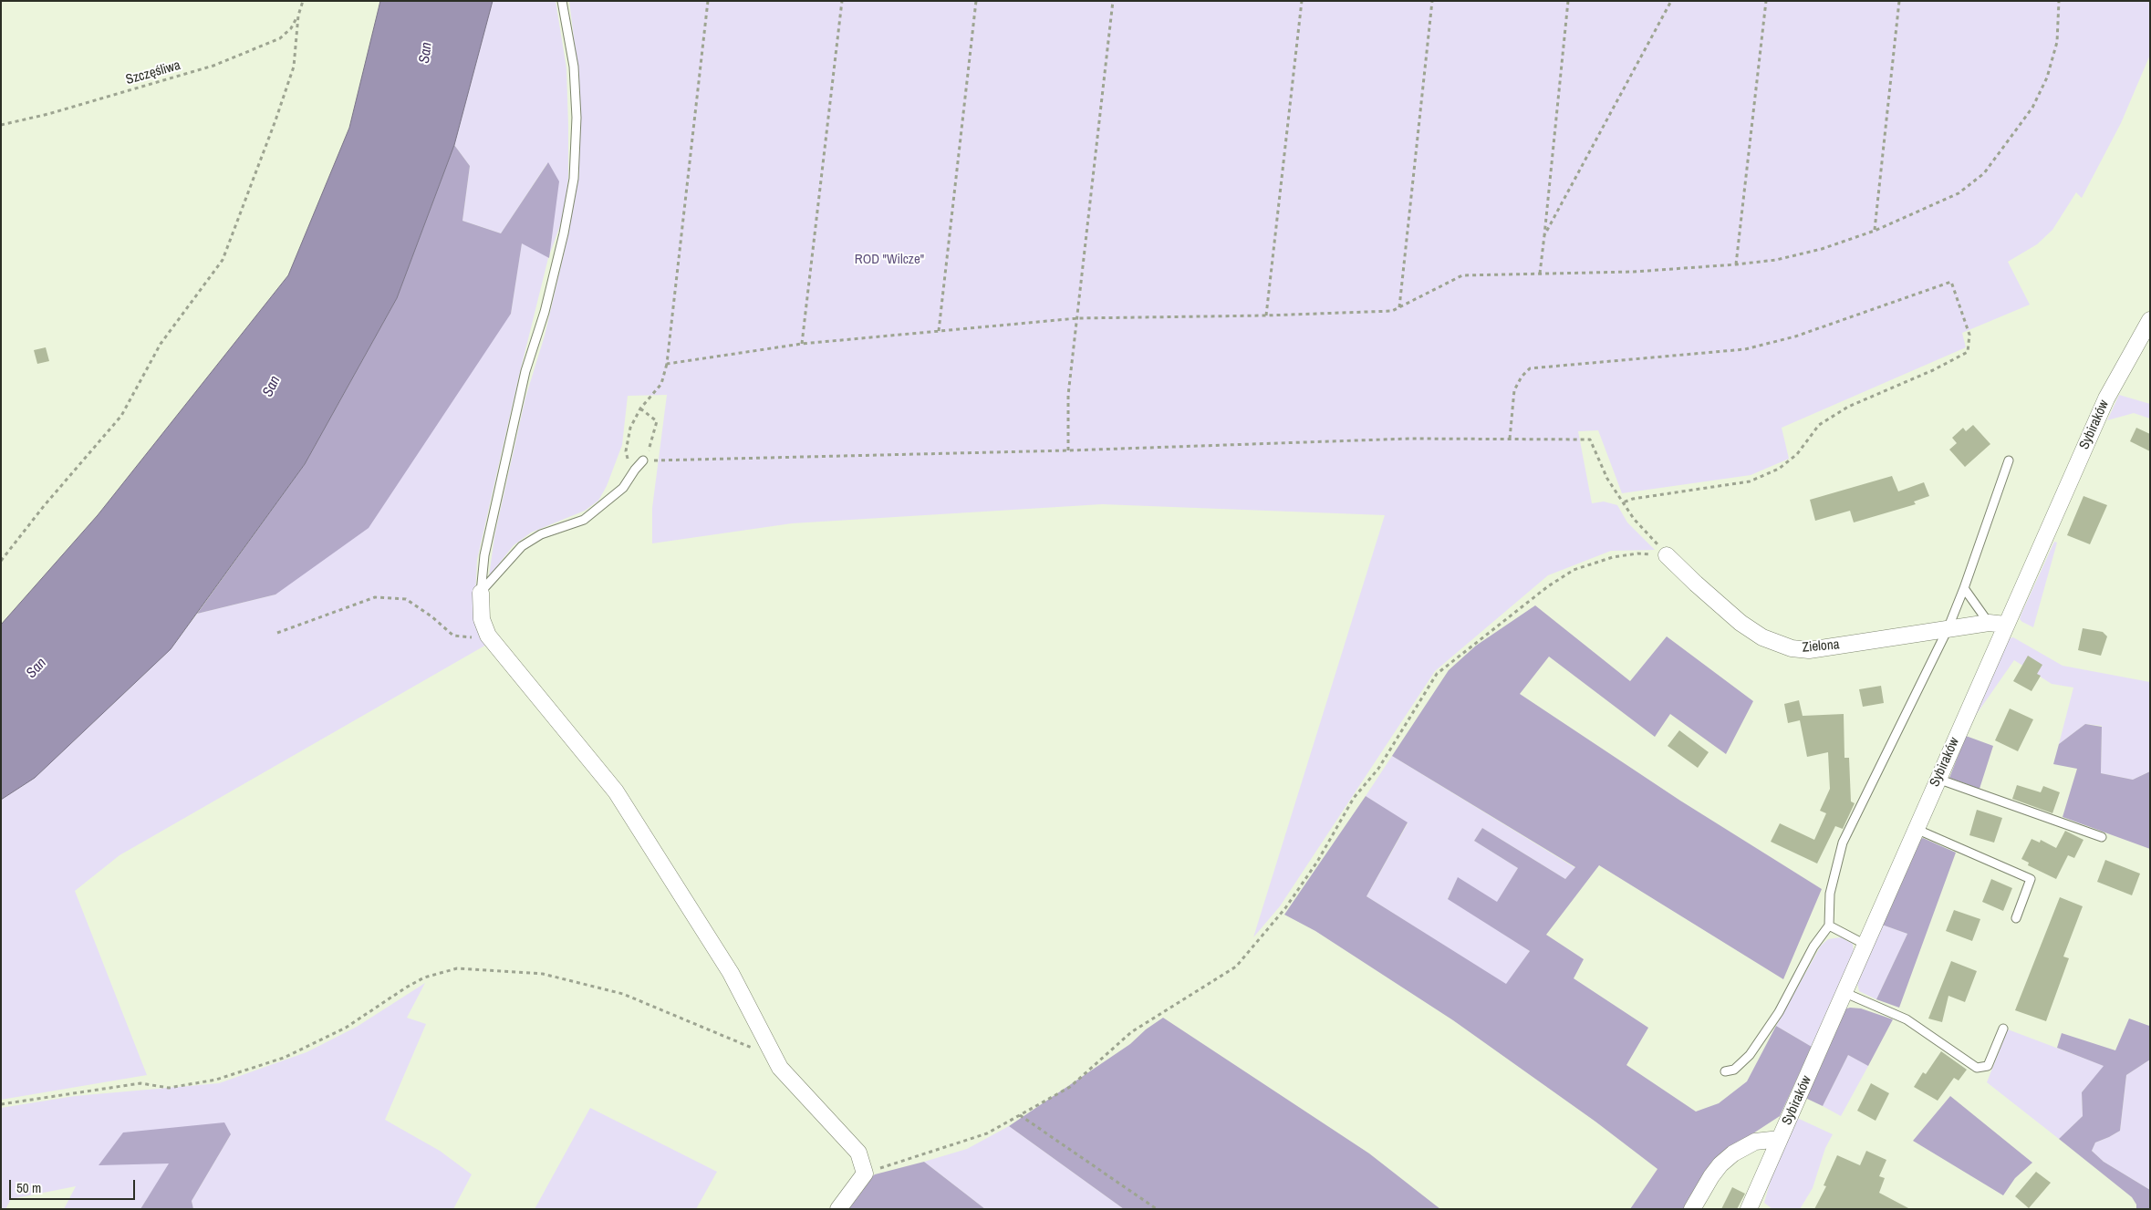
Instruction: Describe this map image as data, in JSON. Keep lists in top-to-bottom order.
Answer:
{
  "streets": {
    "street": ["Sybiraków", "Zielona"],
    "path": ["Szczęśliwa"]
  },
  "crossings": [
    ["Sybiraków", "Zielona"]
  ],
  "water": ["San"],
  "parks": ["ROD \"Wilcze\""],
  "scale_bar": "50 m"
}
